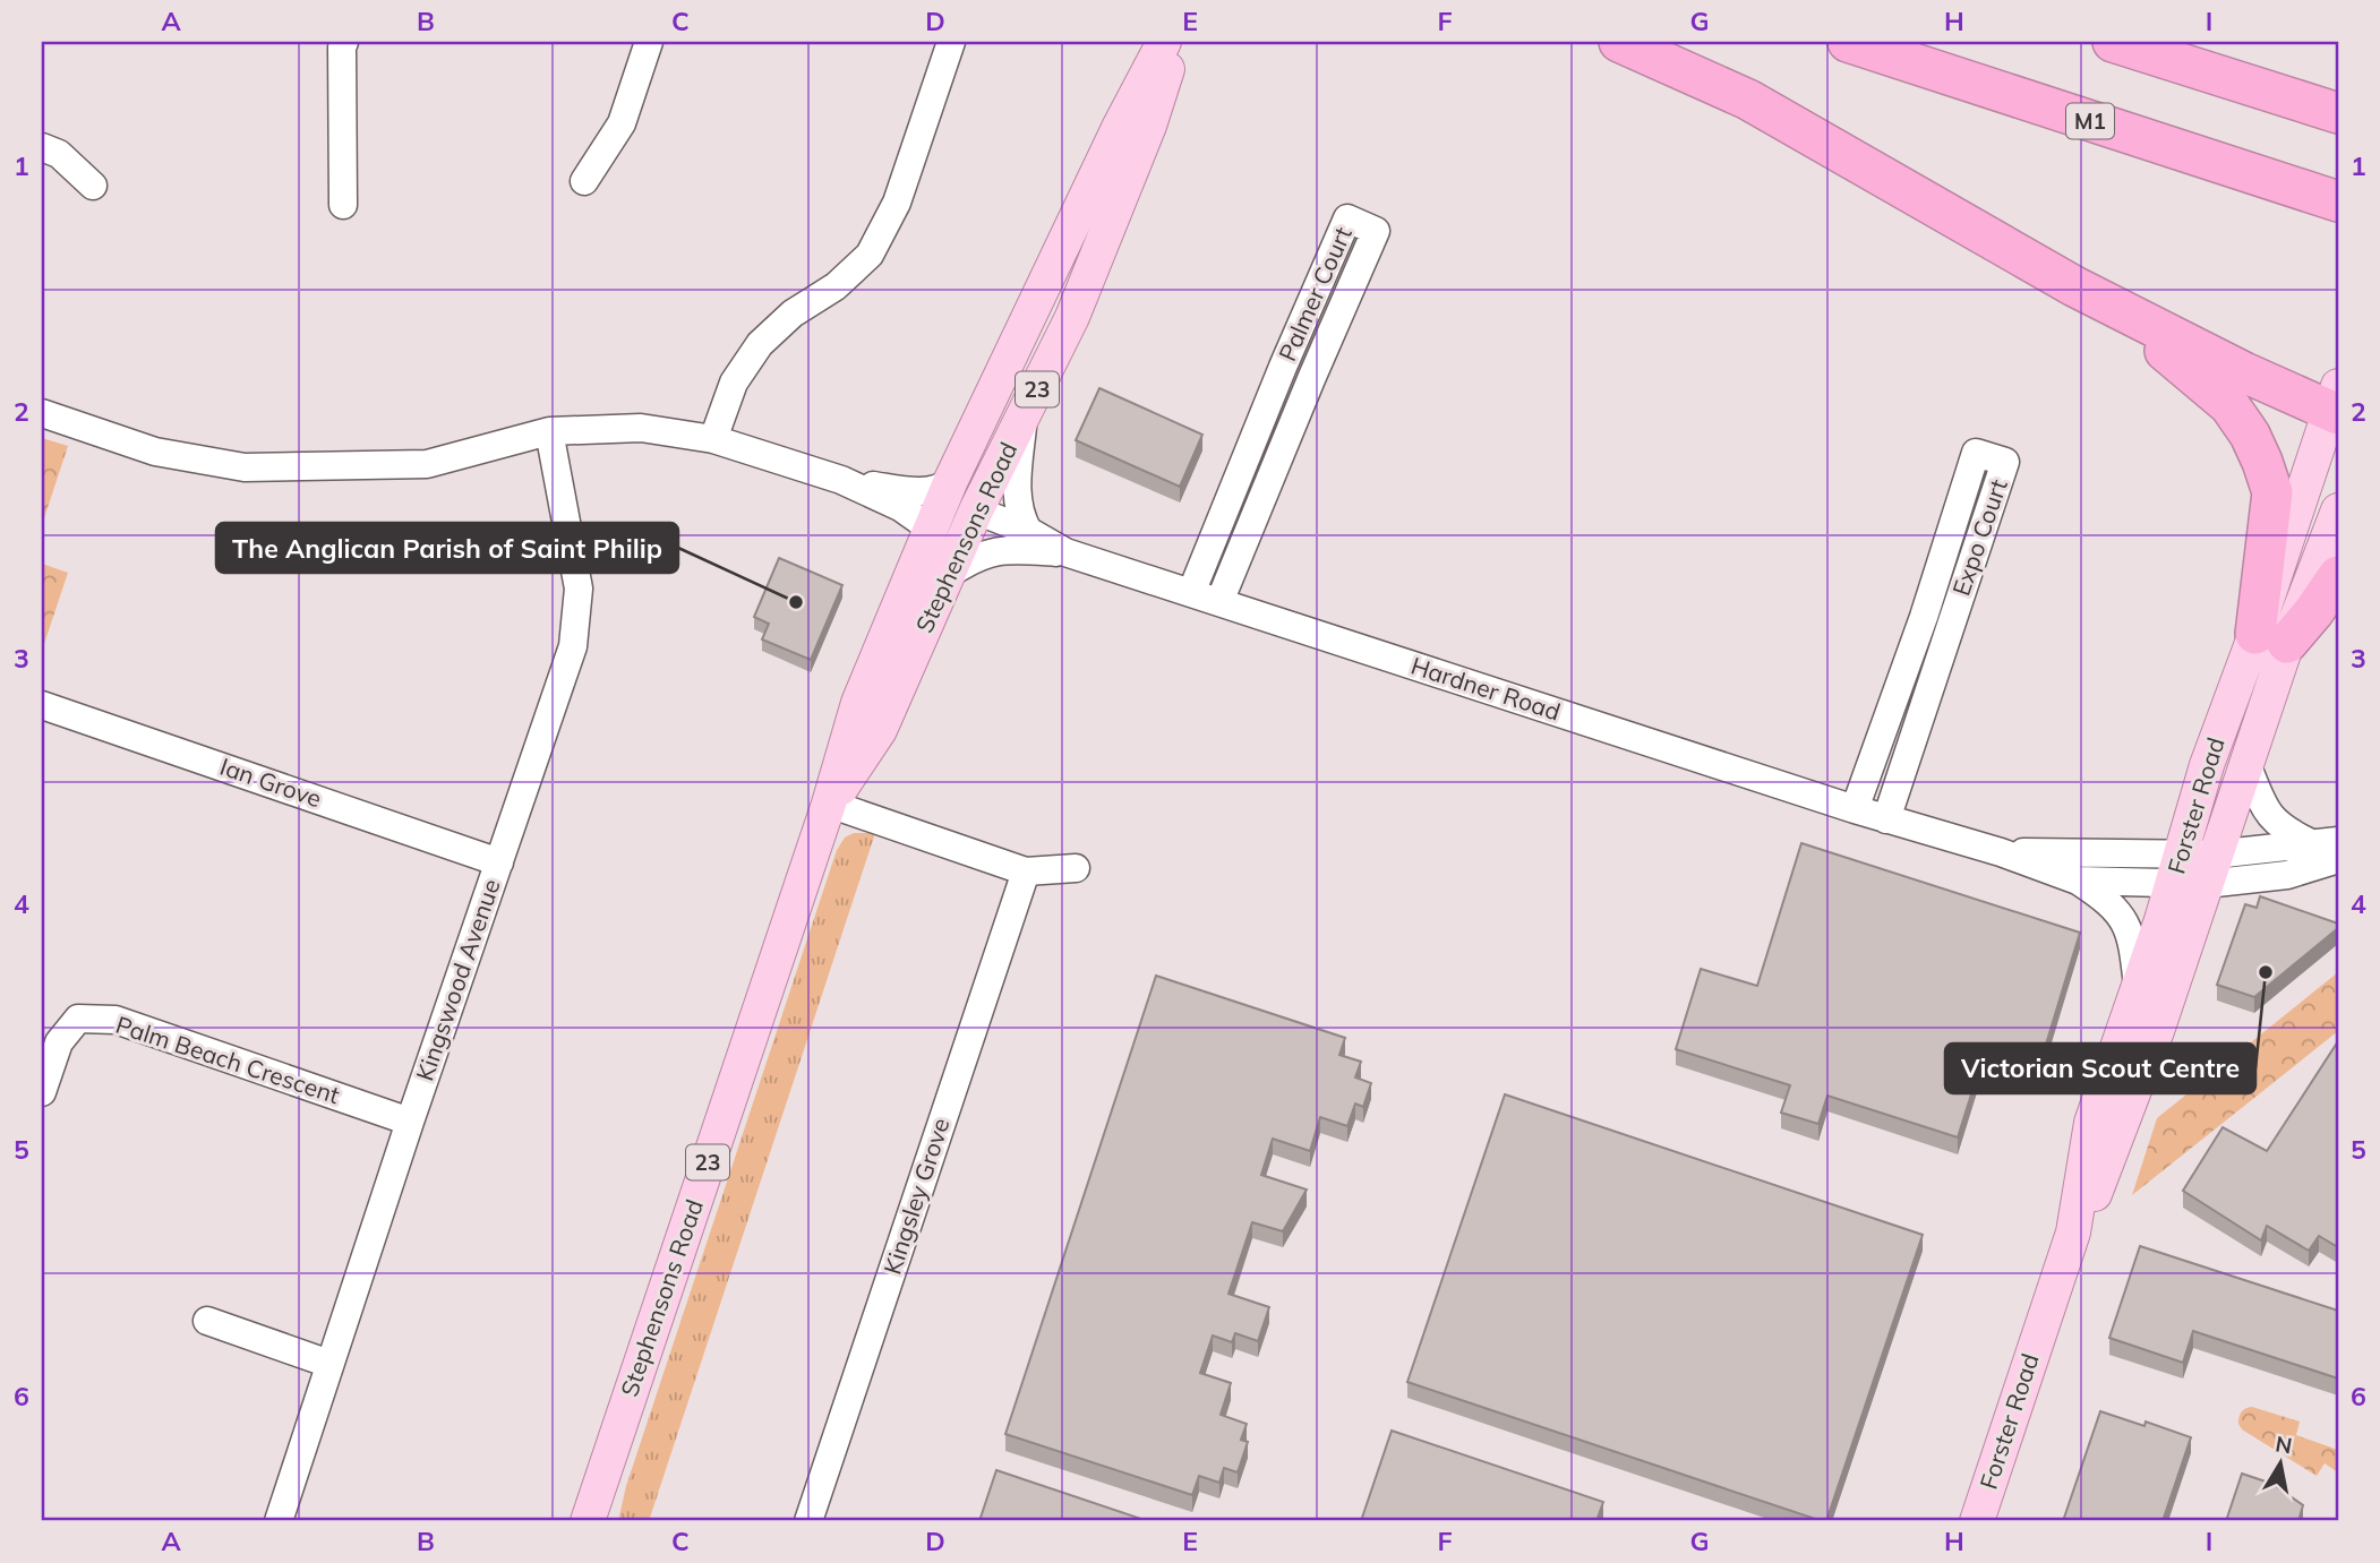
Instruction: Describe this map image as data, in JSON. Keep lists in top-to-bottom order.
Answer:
{
  "streets": {
    "highway": ["M1"],
    "main road": ["23", "Stephensons Road", "Forster Road"],
    "street": [
      "Palmer Court",
      "Expo Court",
      "Hardner Road",
      "Ian Grove",
      "Kingswood Avenue",
      "Palm Beach Crescent",
      "Kingsley Grove"
    ]
  },
  "crossings": [
    ["Palmer Court", "Hardner Road"],
    ["Stephensons Road", "Hardner Road"],
    ["Expo Court", "Hardner Road"],
    ["Hardner Road", "Forster Road"],
    ["Ian Grove", "Kingswood Avenue"],
    ["Kingswood Avenue", "Palm Beach Crescent"]
  ],
  "places": ["The Anglican Parish of Saint Philip", "Victorian Scout Centre"],
  "north": "top",
  "grid": {
    "columns": [
      "A",
      "B",
      "C",
      "D",
      "E",
      "F",
      "G",
      "H",
      "I"
    ],
    "rows": [
      "1",
      "2",
      "3",
      "4",
      "5",
      "6"
    ]
  }
}
